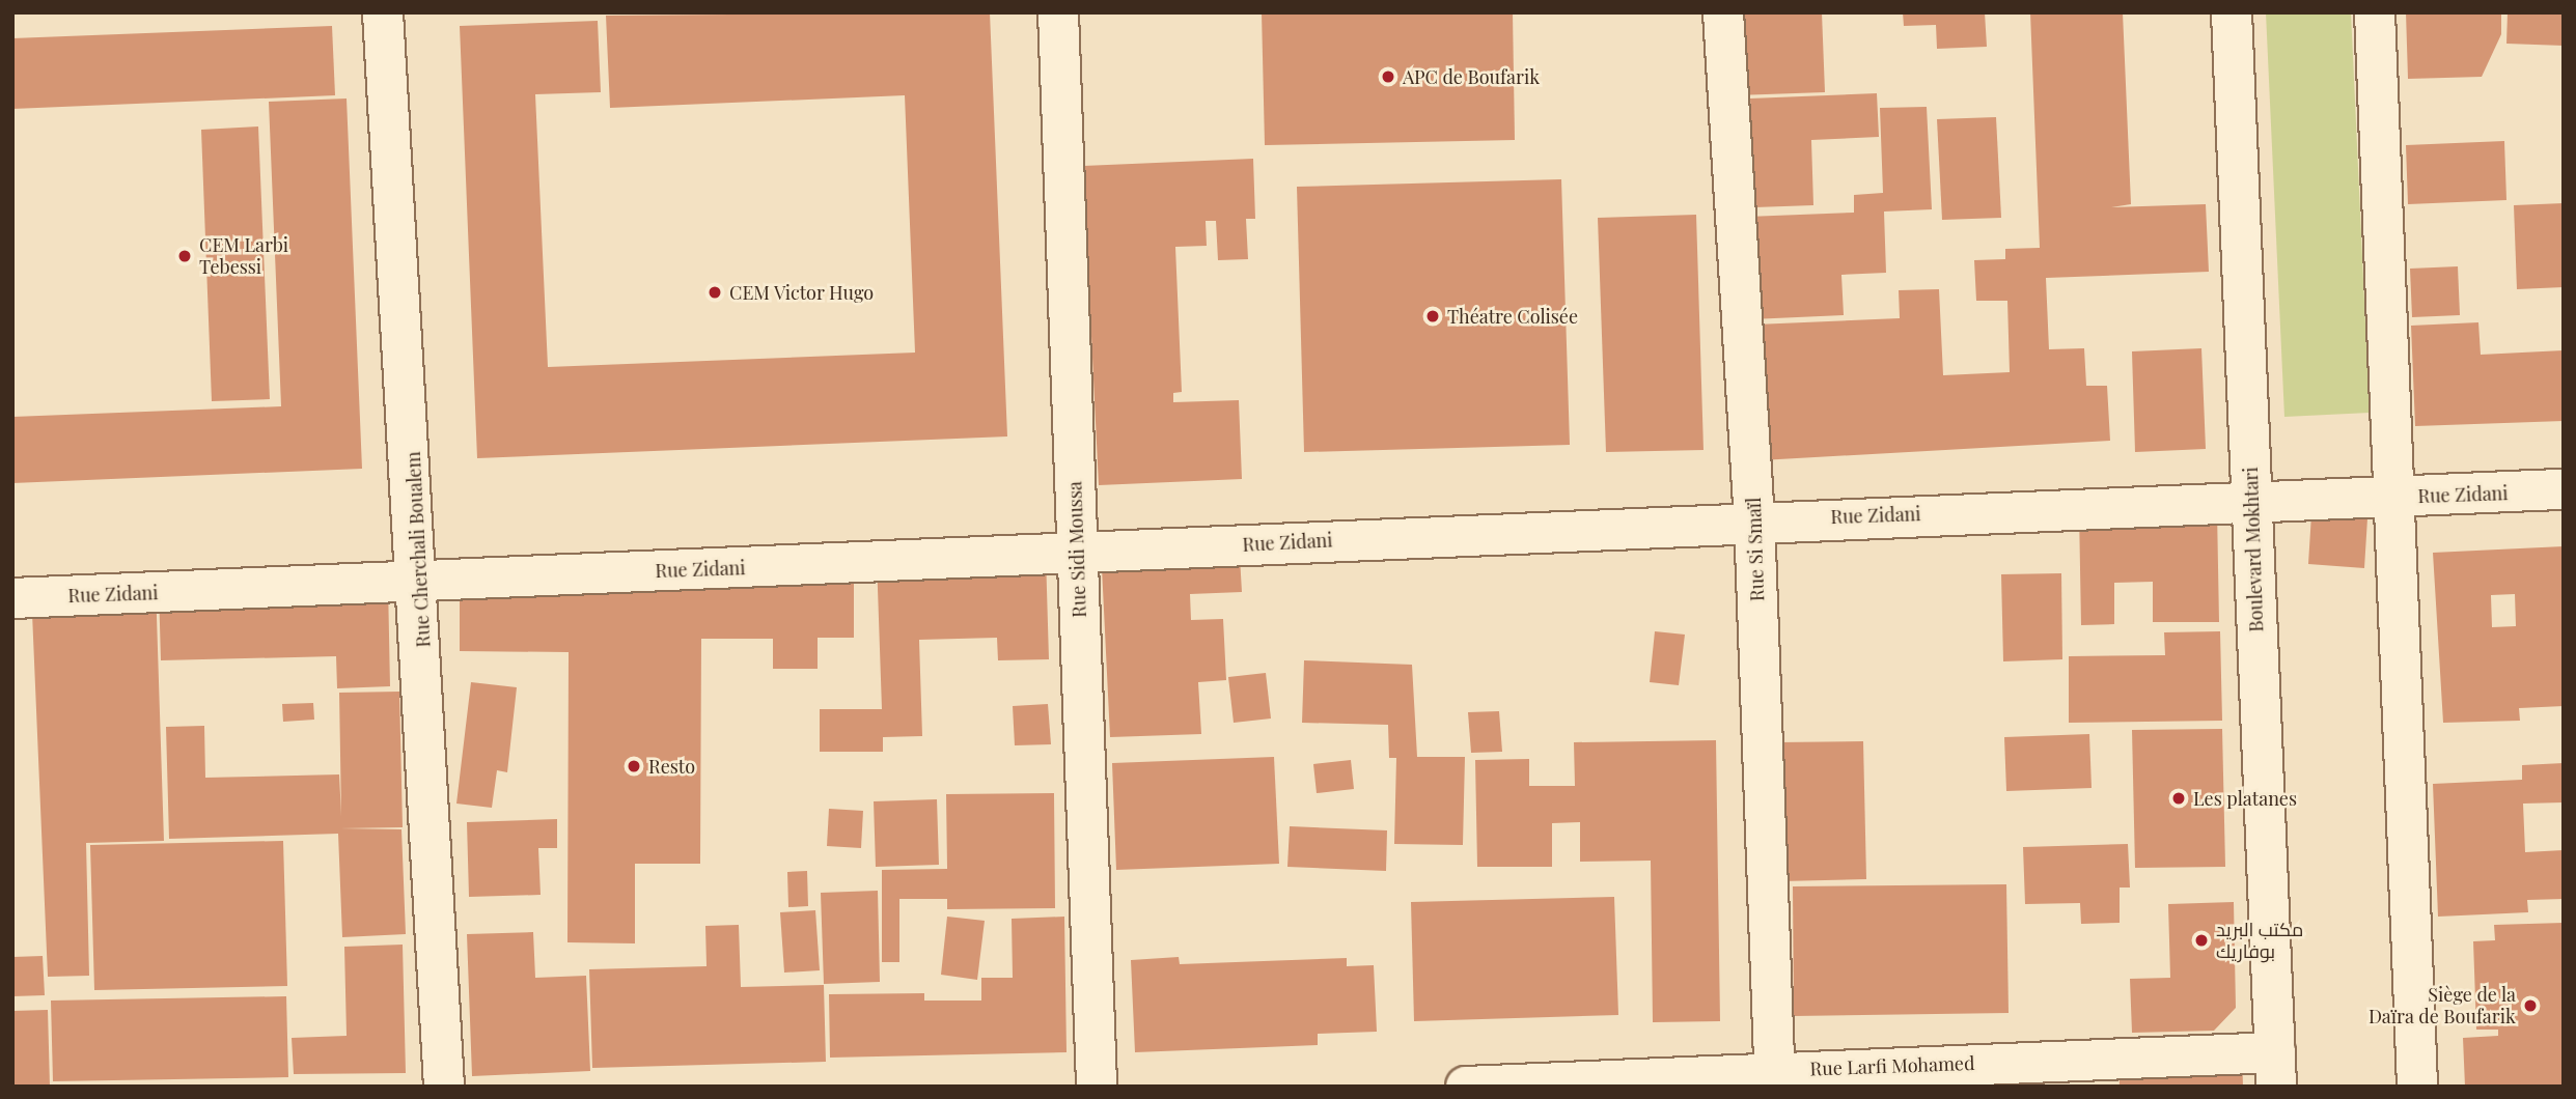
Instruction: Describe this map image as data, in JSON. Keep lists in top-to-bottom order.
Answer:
{
  "streets": {
    "street": [
      "Rue Zidani",
      "Rue Cherchali Boualem",
      "Rue Sidi Moussa",
      "Rue Si Smaïl",
      "Boulevard Mokhtari",
      "Rue Larfi Mohamed"
    ]
  },
  "crossings": [
    ["Rue Zidani", "Rue Cherchali Boualem"],
    ["Rue Zidani", "Rue Sidi Moussa"],
    ["Rue Zidani", "Rue Si Smaïl"],
    ["Rue Zidani", "Boulevard Mokhtari"],
    ["Rue Si Smaïl", "Rue Larfi Mohamed"],
    ["Boulevard Mokhtari", "Rue Larfi Mohamed"]
  ],
  "places": [
    "APC de Boufarik",
    "CEM Larbi Tebessi",
    "CEM Victor Hugo",
    "Théatre Colisée",
    "Resto",
    "Les platanes",
    "مكتب البريد بوفاريك",
    "Siège de la Daïra de Boufarik"
  ]
}
